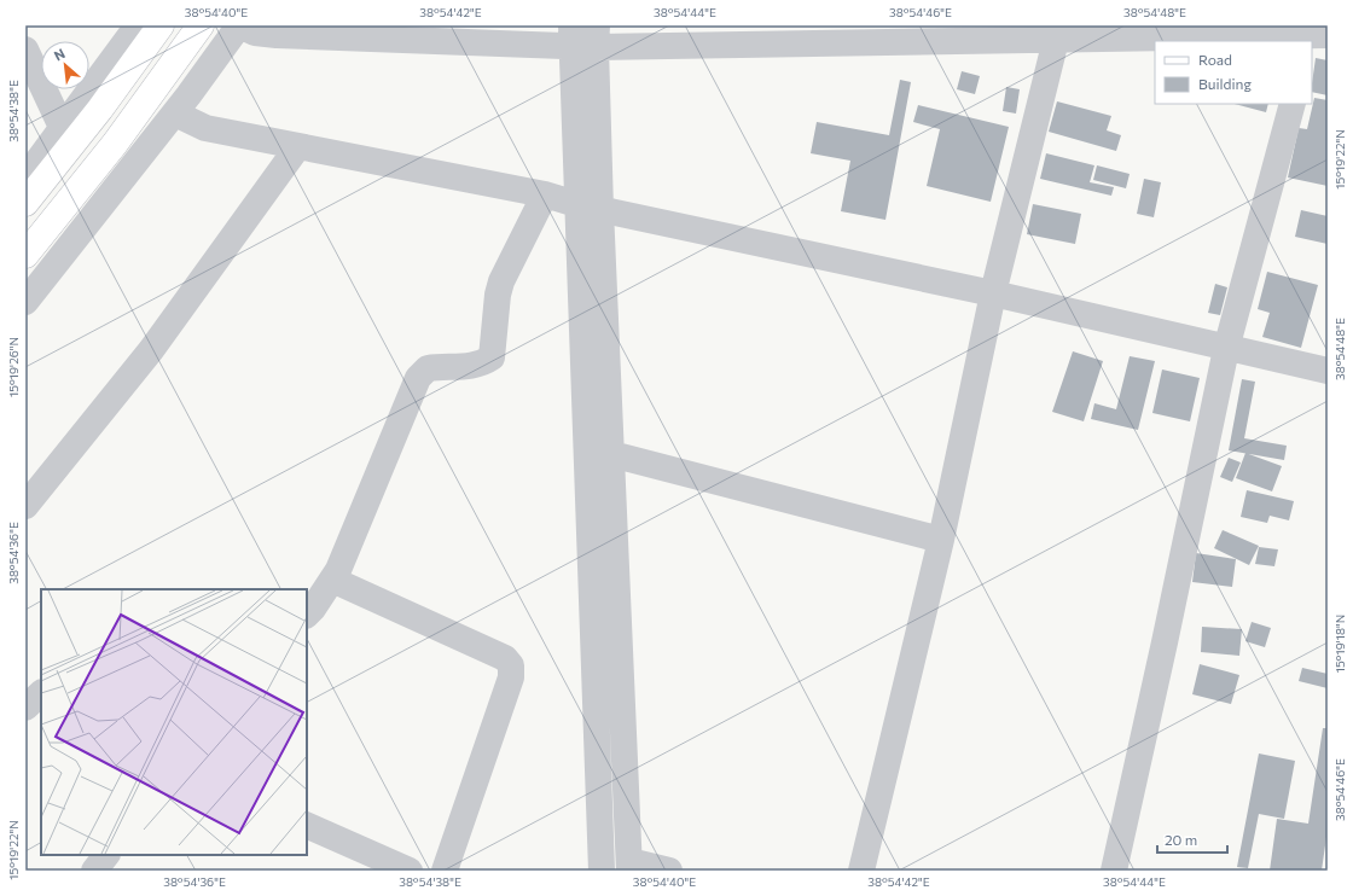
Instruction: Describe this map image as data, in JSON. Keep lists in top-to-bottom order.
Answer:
{
  "legend": ["Road", "Building"],
  "scale_bar": "20 m",
  "north": "top left",
  "coordinates": [
    "38°54'40\"E",
    "38°54'42\"E",
    "38°54'44\"E",
    "38°54'46\"E",
    "38°54'48\"E",
    "38°54'38\"E",
    "15°19'22\"N",
    "15°19'26\"N",
    "38°54'36\"E",
    "15°19'18\"N"
  ]
}
